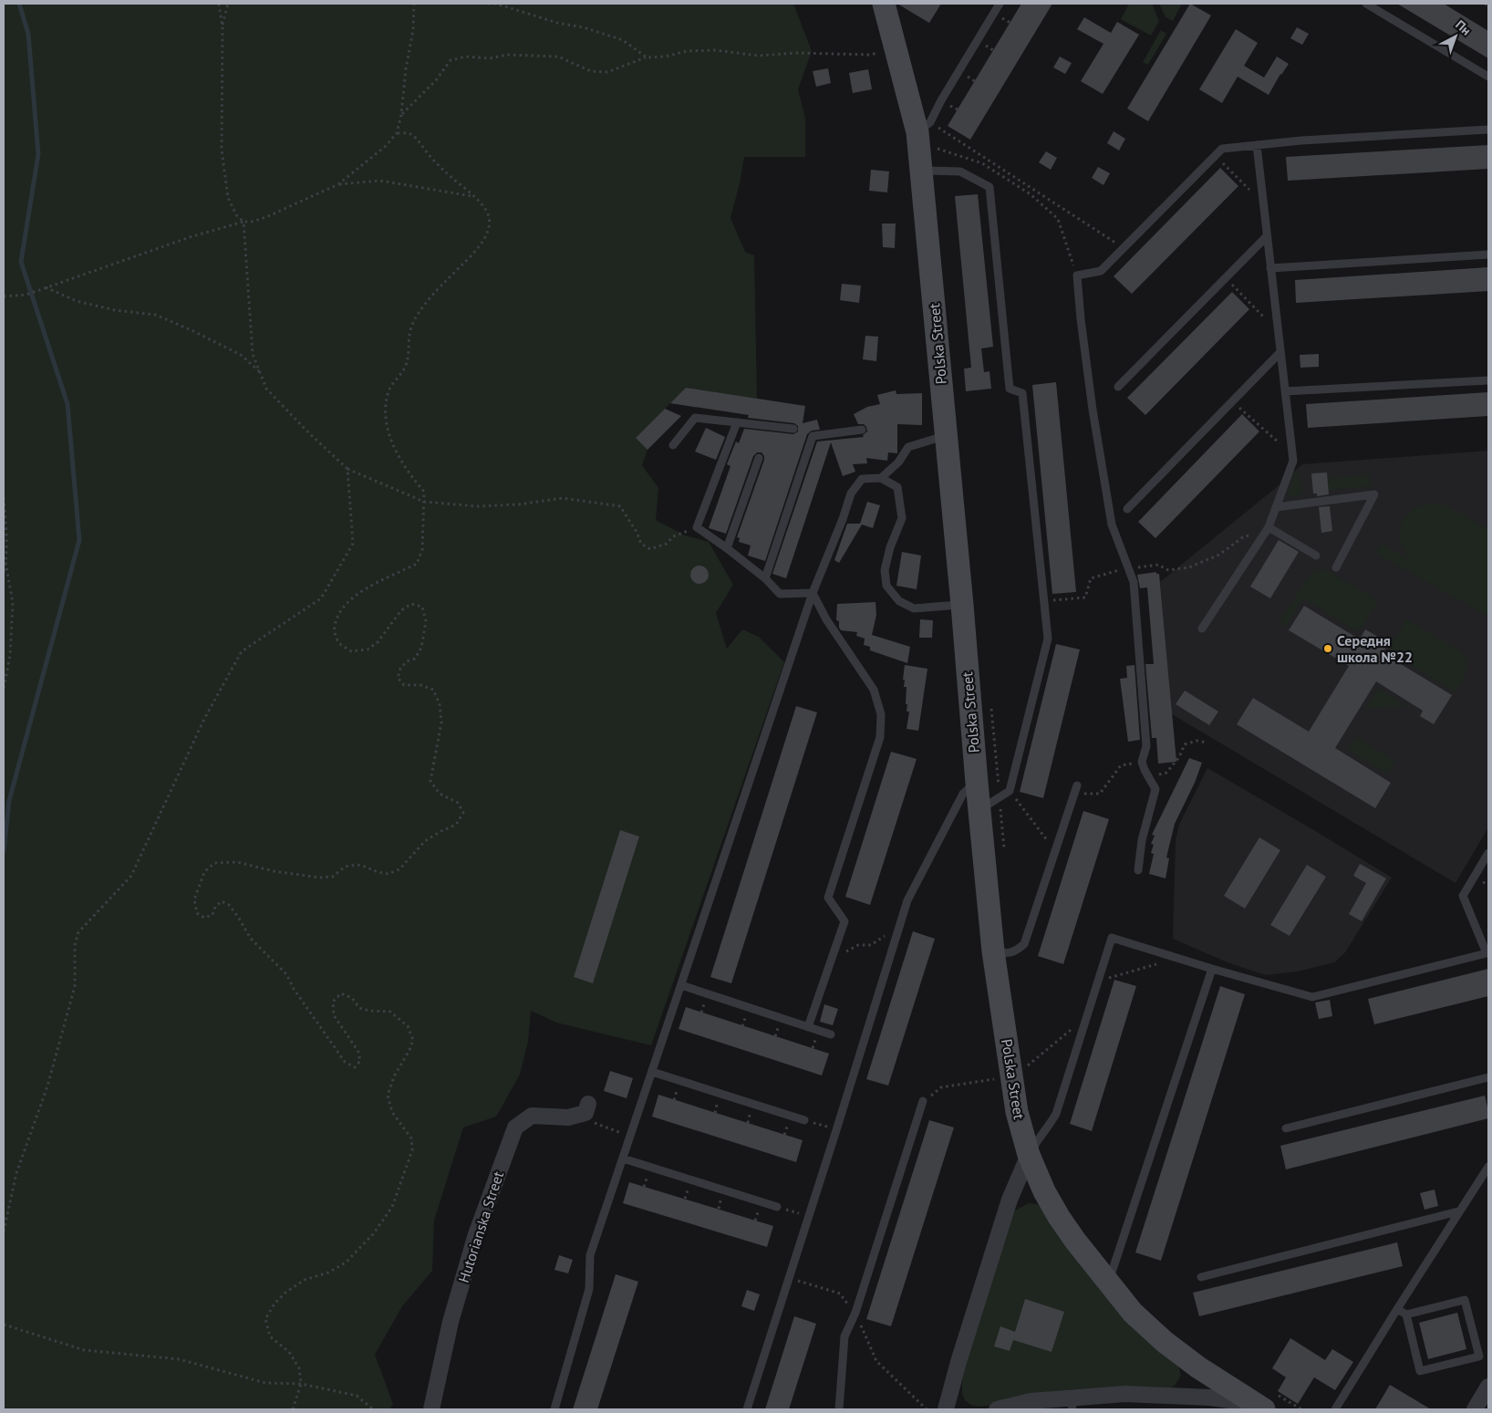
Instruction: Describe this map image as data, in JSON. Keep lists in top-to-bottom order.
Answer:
{
  "streets": {
    "street": ["Polska Street", "Hutorianska Street"]
  },
  "places": ["Середня школа №22"],
  "north": "top right"
}
